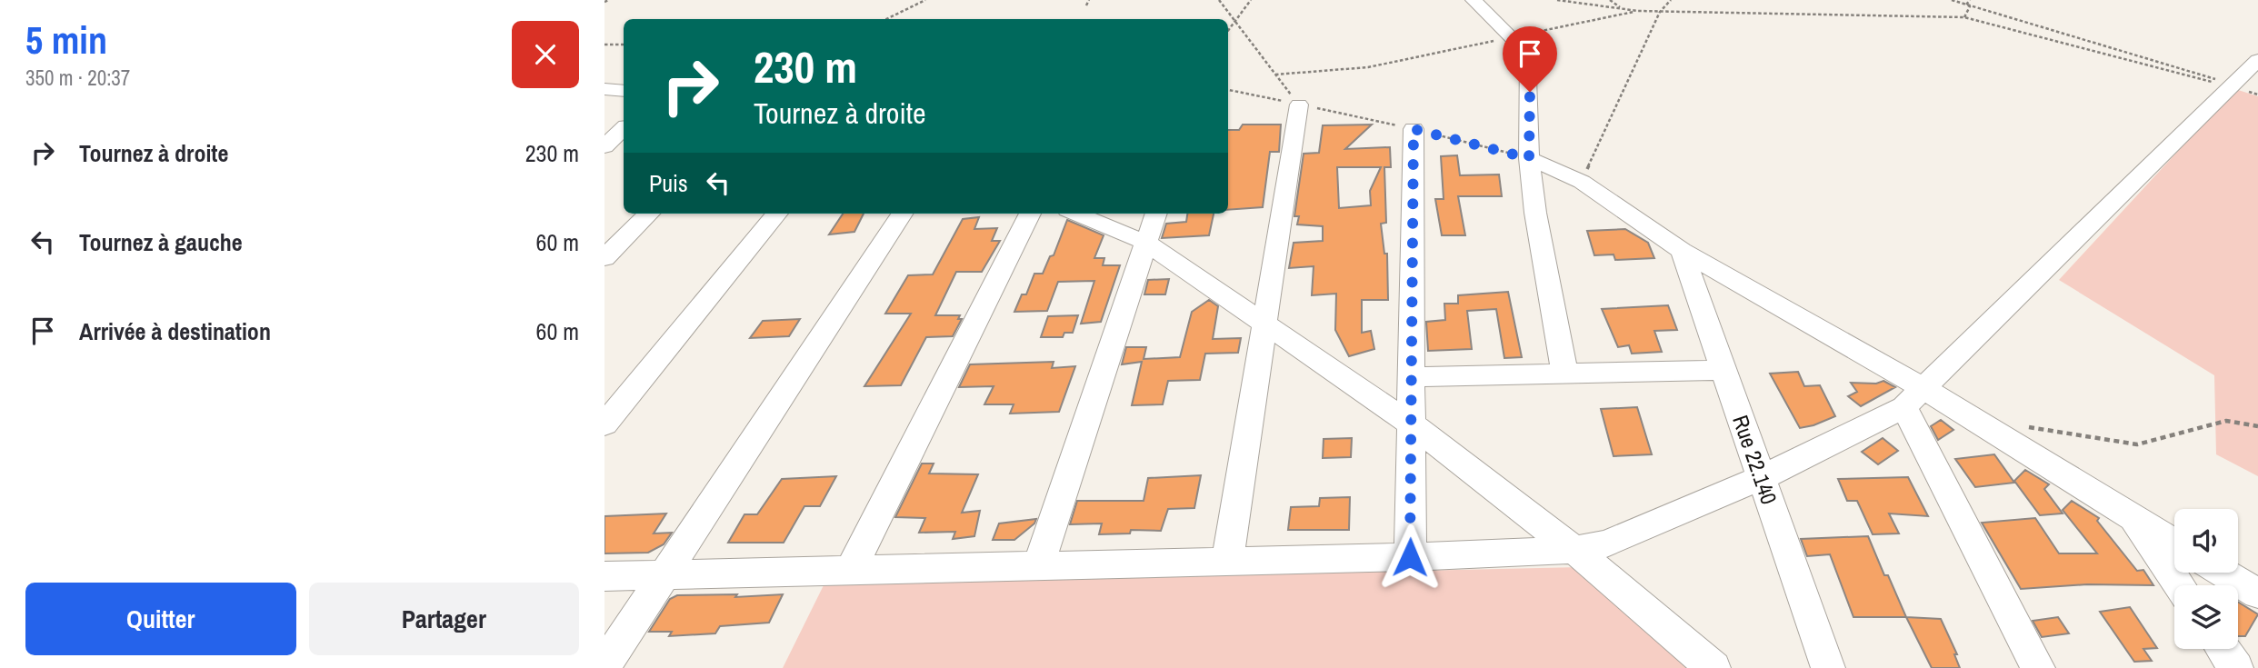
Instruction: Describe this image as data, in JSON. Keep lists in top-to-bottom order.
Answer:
{
  "streets": {
    "street": ["Rue 22.140"]
  },
  "page": {
    "heading": ["5 min", "350 m · 20:37"],
    "turn": ["230 m", "Tournez à droite"],
    "list": [
      {
        "name": "Tournez à droite",
        "value": "230 m"
      },
      {
        "name": "Tournez à gauche",
        "value": "60 m"
      },
      {
        "name": "Arrivée à destination",
        "value": "60 m"
      }
    ],
    "then": "Puis",
    "buttons": ["Quitter", "Partager"]
  }
}
